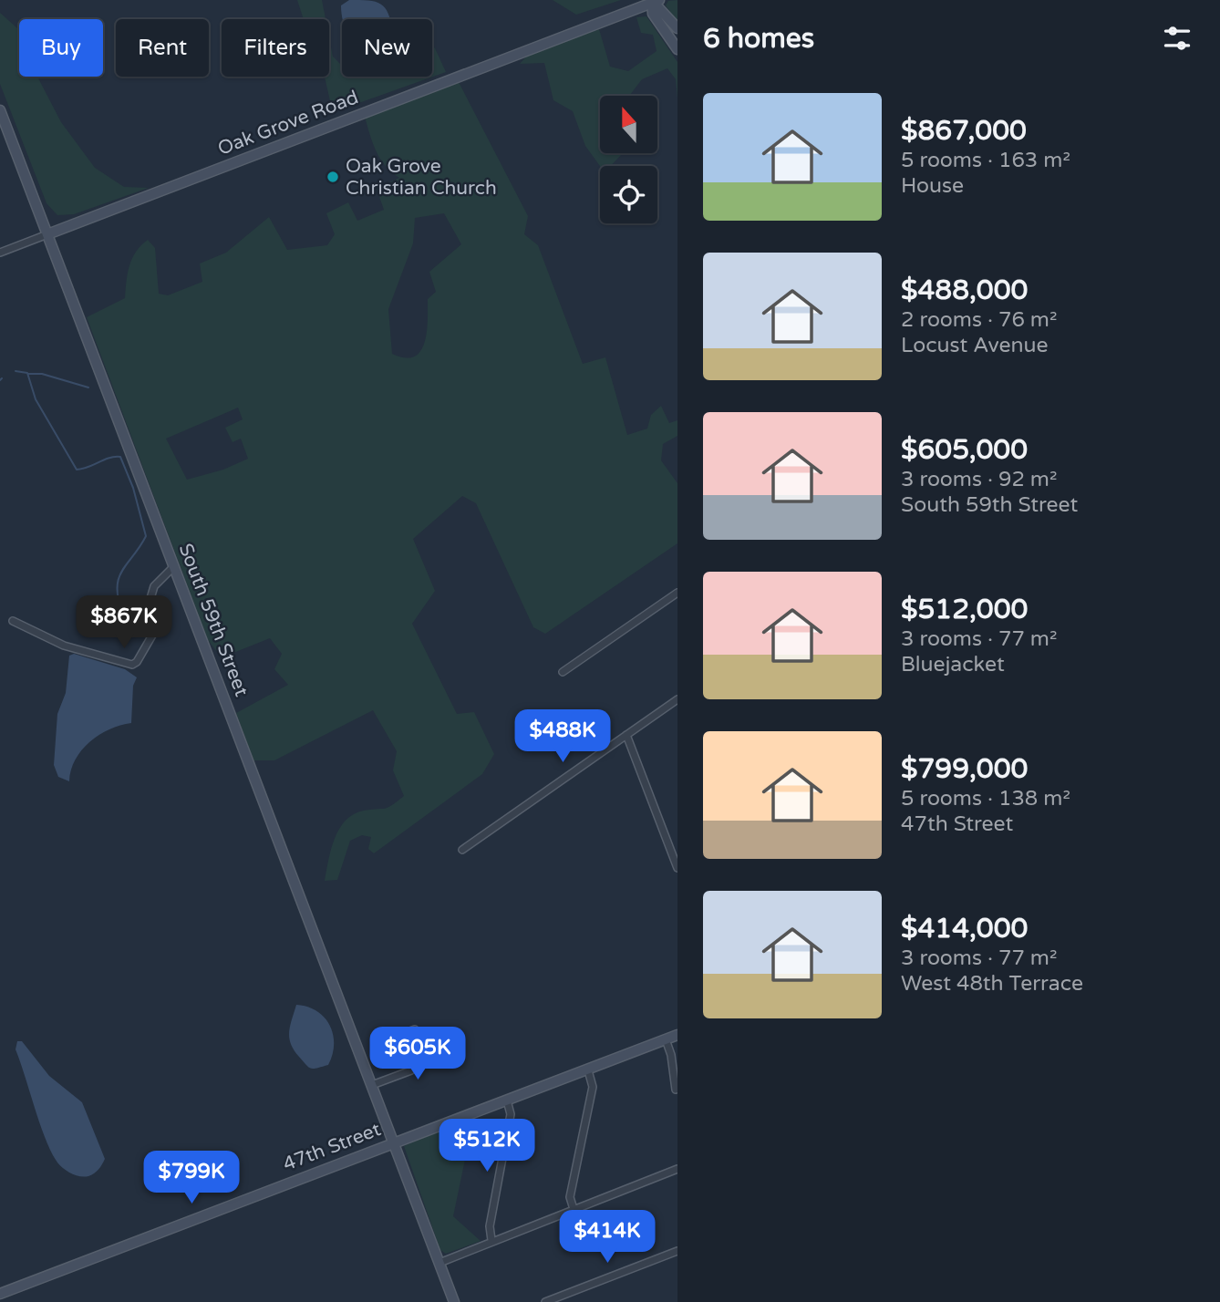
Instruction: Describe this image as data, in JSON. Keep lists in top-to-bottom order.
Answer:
{
  "streets": {
    "main road": ["Oak Grove Road", "South 59th Street", "47th Street"]
  },
  "crossings": [
    ["Oak Grove Road", "South 59th Street"],
    ["South 59th Street", "47th Street"]
  ],
  "places": ["Oak Grove Christian Church"],
  "north": "top",
  "page": {
    "heading": "6 homes",
    "chip": [
      "Buy",
      "Rent",
      "Filters",
      "New"
    ],
    "list": [
      {
        "name": "$867,000",
        "note": "5 rooms · 163 m² · House"
      },
      {
        "name": "$488,000",
        "note": "2 rooms · 76 m² · Locust Avenue"
      },
      {
        "name": "$605,000",
        "note": "3 rooms · 92 m² · South 59th Street"
      },
      {
        "name": "$512,000",
        "note": "3 rooms · 77 m² · Bluejacket"
      },
      {
        "name": "$799,000",
        "note": "5 rooms · 138 m² · 47th Street"
      },
      {
        "name": "$414,000",
        "note": "3 rooms · 77 m² · West 48th Terrace"
      }
    ],
    "price": [
      "$867K",
      "$488K",
      "$605K",
      "$512K",
      "$799K",
      "$414K"
    ]
  }
}
